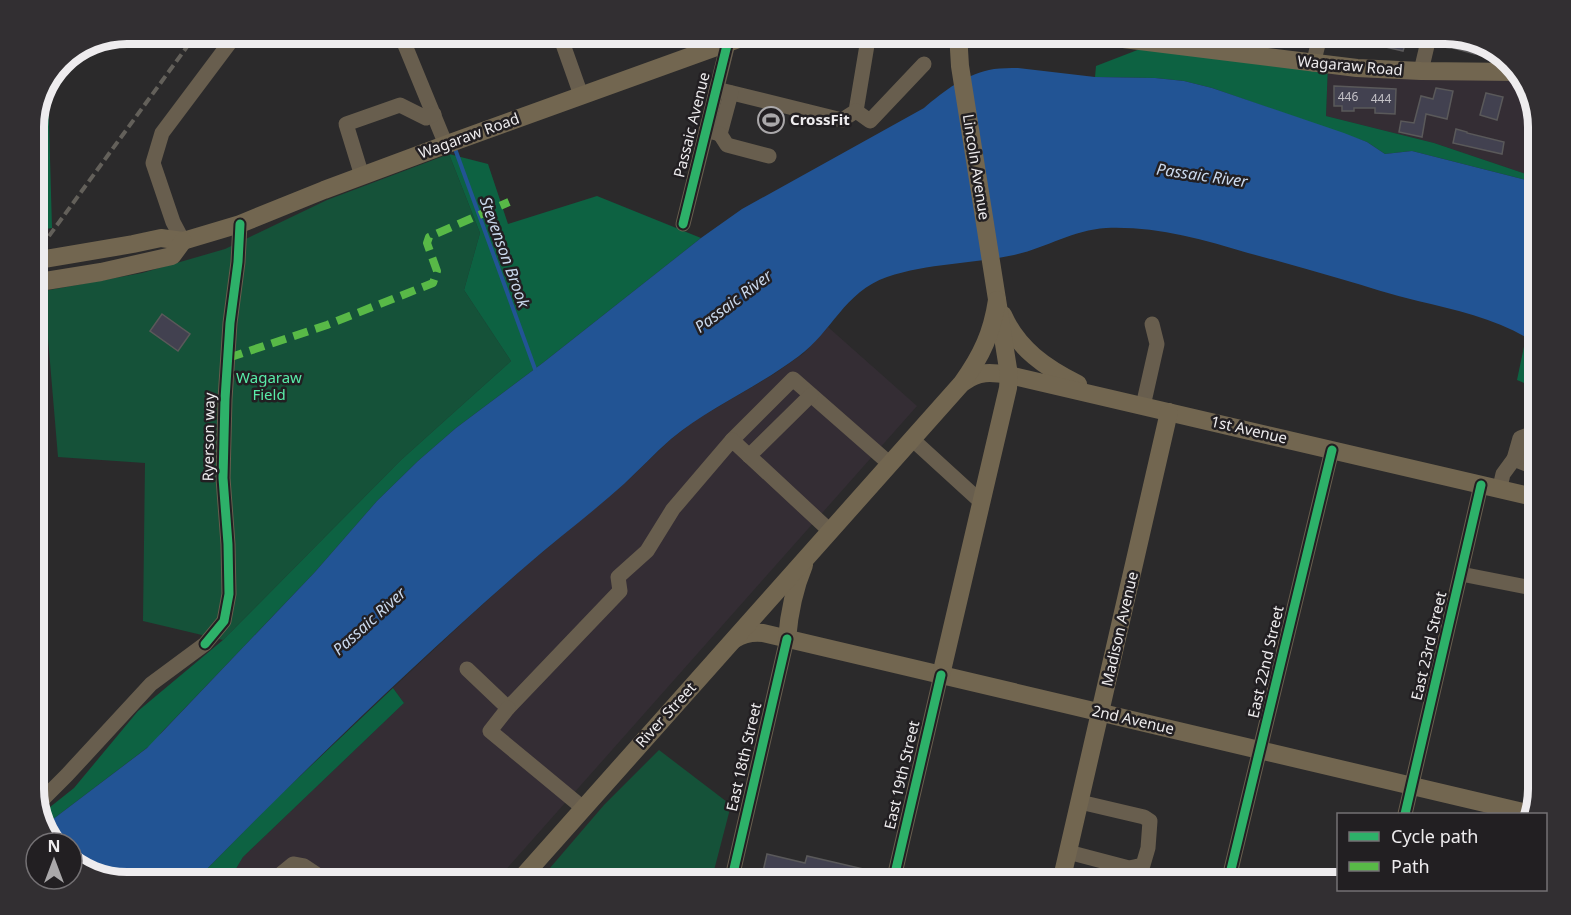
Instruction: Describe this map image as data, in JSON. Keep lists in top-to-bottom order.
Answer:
{
  "streets": {
    "main road": [
      "Wagaraw Road",
      "Lincoln Avenue",
      "1st Avenue",
      "Madison Avenue",
      "River Street",
      "2nd Avenue",
      "East 19th Street"
    ],
    "street": [
      "Passaic Avenue",
      "Ryerson way",
      "East 23rd Street",
      "East 22nd Street",
      "East 18th Street"
    ]
  },
  "crossings": [
    ["Wagaraw Road", "Ryerson way"],
    ["Lincoln Avenue", "1st Avenue"],
    ["Lincoln Avenue", "River Street"],
    ["Lincoln Avenue", "East 19th Street"],
    ["1st Avenue", "Madison Avenue"],
    ["1st Avenue", "East 23rd Street"],
    ["1st Avenue", "East 22nd Street"],
    ["1st Avenue", "River Street"],
    ["1st Avenue", "East 19th Street"],
    ["Madison Avenue", "2nd Avenue"],
    ["East 23rd Street", "2nd Avenue"],
    ["East 22nd Street", "2nd Avenue"],
    ["River Street", "2nd Avenue"],
    ["River Street", "East 18th Street"],
    ["2nd Avenue", "East 18th Street"],
    ["2nd Avenue", "East 19th Street"]
  ],
  "water": ["Passaic River", "Stevenson Brook"],
  "parks": ["Wagaraw Field"],
  "places": {
    "sports": ["CrossFit"]
  },
  "house_numbers": ["446", "444"],
  "legend": ["Cycle path", "Path"],
  "north": "top"
}
